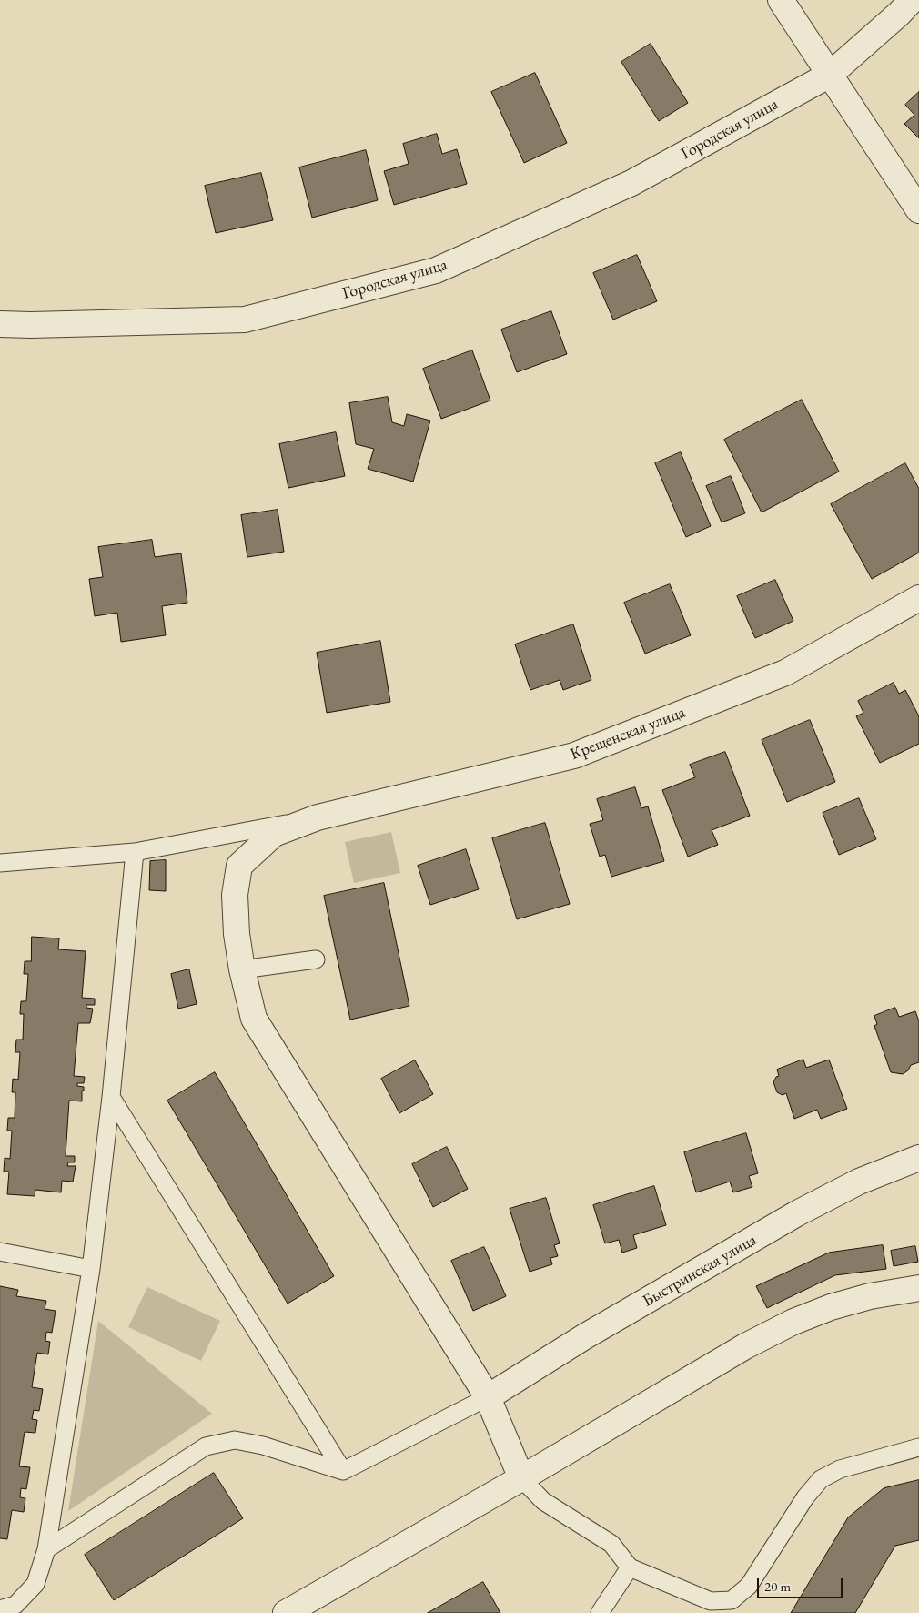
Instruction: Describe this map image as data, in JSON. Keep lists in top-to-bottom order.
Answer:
{
  "streets": {
    "street": ["Городская улица", "Крещенская улица", "Быстринская улица"]
  },
  "crossings": [
    ["Крещенская улица", "Быстринская улица"]
  ],
  "scale_bar": "20 m"
}
